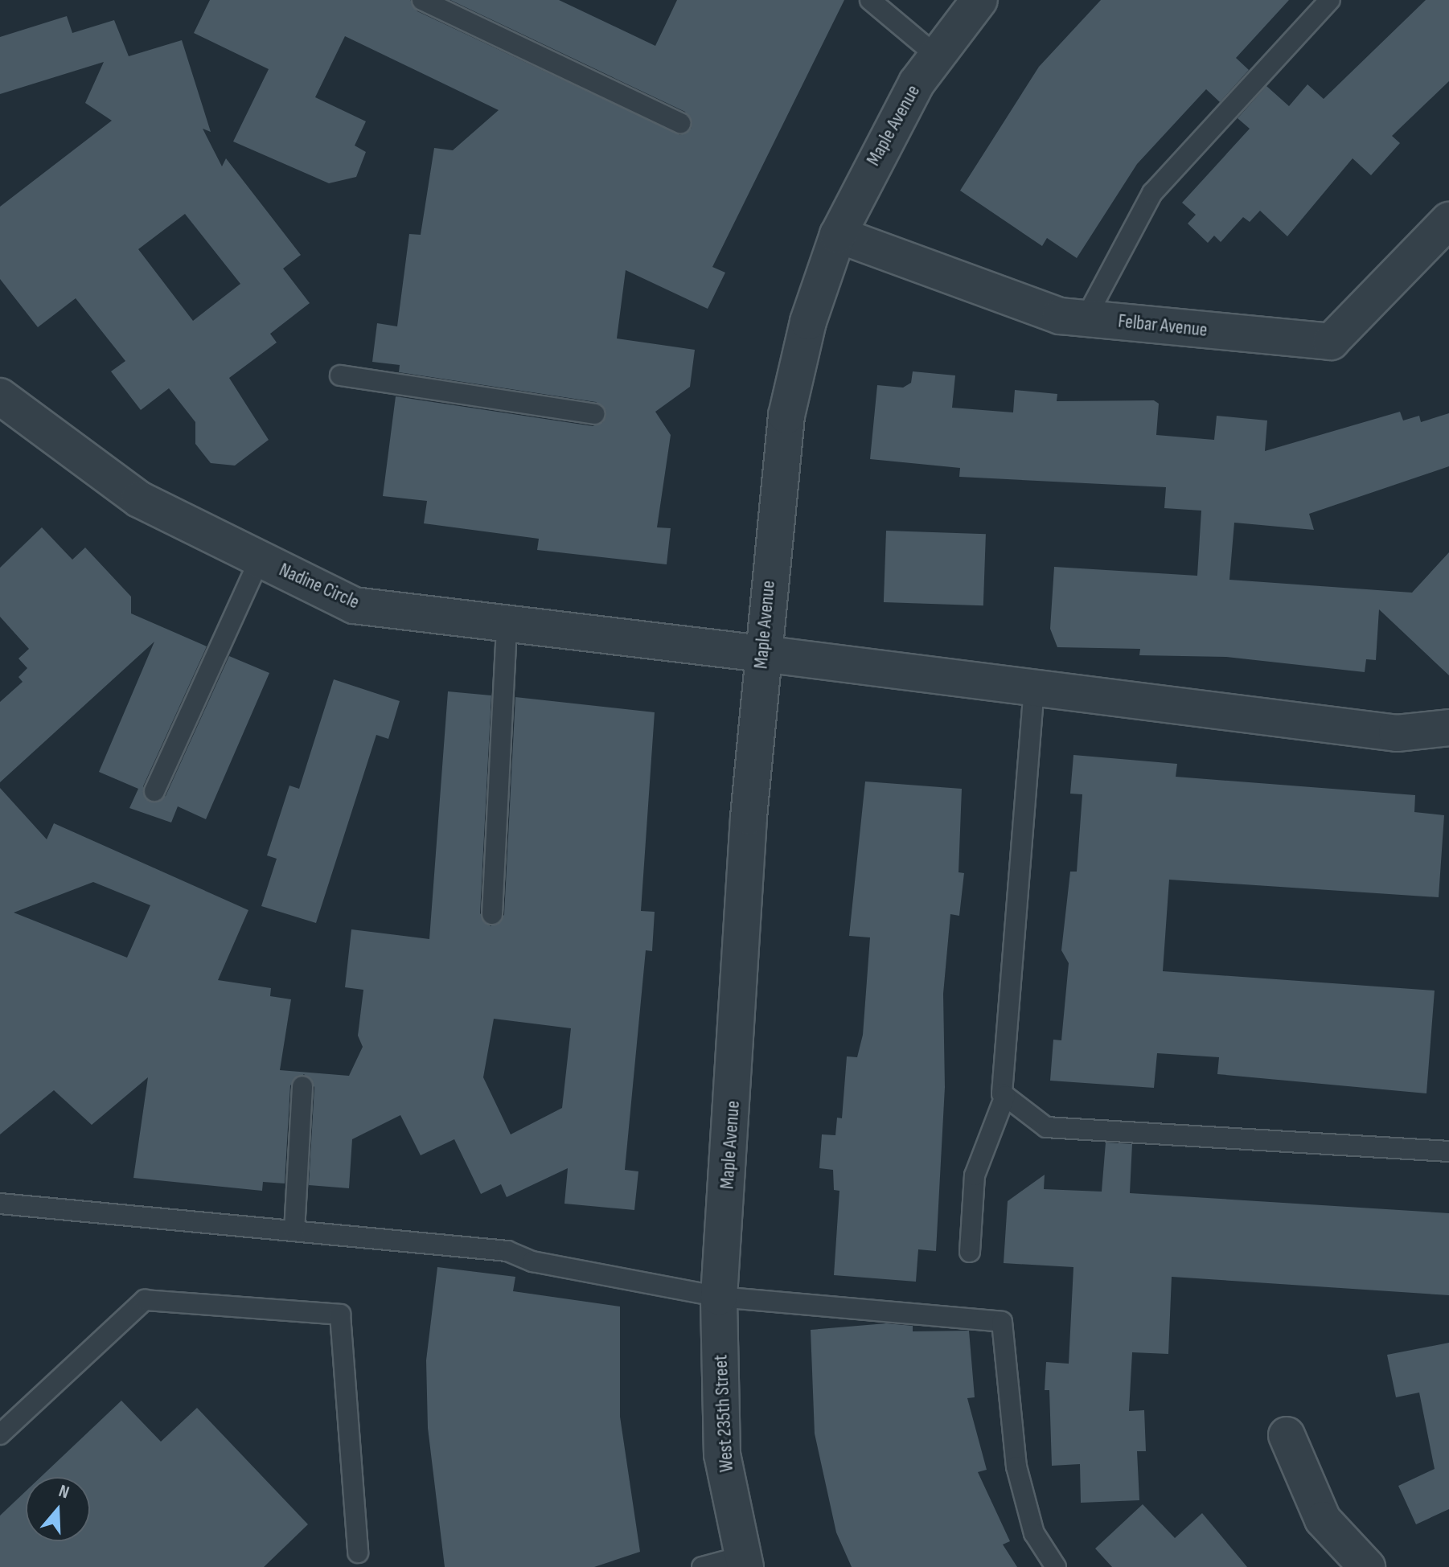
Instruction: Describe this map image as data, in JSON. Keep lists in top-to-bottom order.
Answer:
{
  "streets": {
    "street": [
      "Maple Avenue",
      "Felbar Avenue",
      "Nadine Circle",
      "West 235th Street"
    ]
  },
  "crossings": [
    ["Maple Avenue", "Felbar Avenue"],
    ["Maple Avenue", "Nadine Circle"],
    ["Maple Avenue", "West 235th Street"]
  ],
  "north": "top"
}
